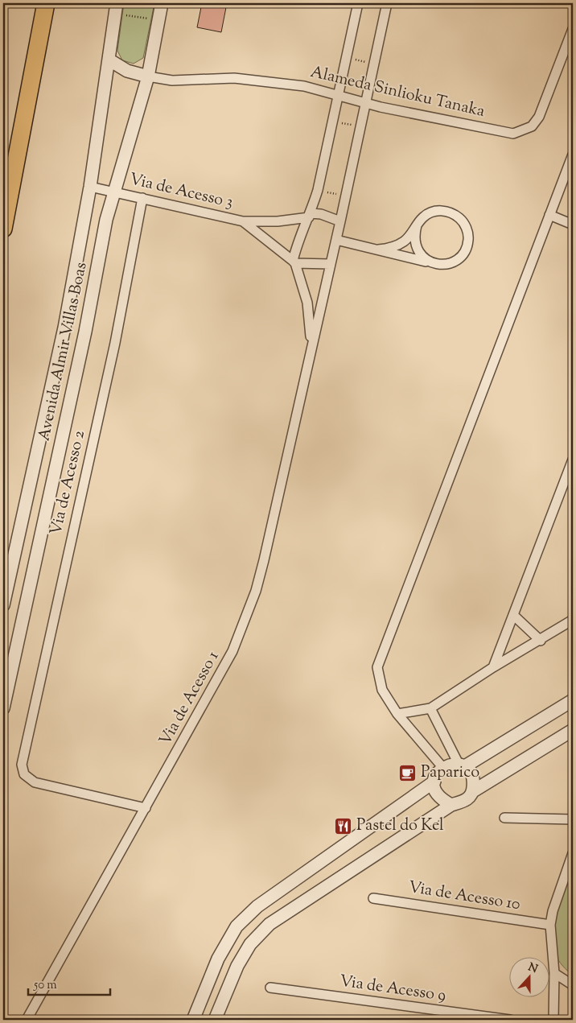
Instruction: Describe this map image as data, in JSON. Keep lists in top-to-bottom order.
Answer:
{
  "streets": {
    "street": [
      "Alameda Sinlioku Tanaka",
      "Via de Acesso 3",
      "Avenida Almir Villas Boas",
      "Via de Acesso 2",
      "Via de Acesso 1",
      "Via de Acesso 10",
      "Via de Acesso 9"
    ]
  },
  "crossings": [
    ["Alameda Sinlioku Tanaka", "Avenida Almir Villas Boas"],
    ["Via de Acesso 3", "Avenida Almir Villas Boas"],
    ["Via de Acesso 3", "Via de Acesso 2"],
    ["Via de Acesso 2", "Via de Acesso 1"]
  ],
  "places": {
    "cafe": ["Paparico"],
    "restaurant": ["Pastel do Kel"]
  },
  "scale_bar": "50 m",
  "north": "top"
}
